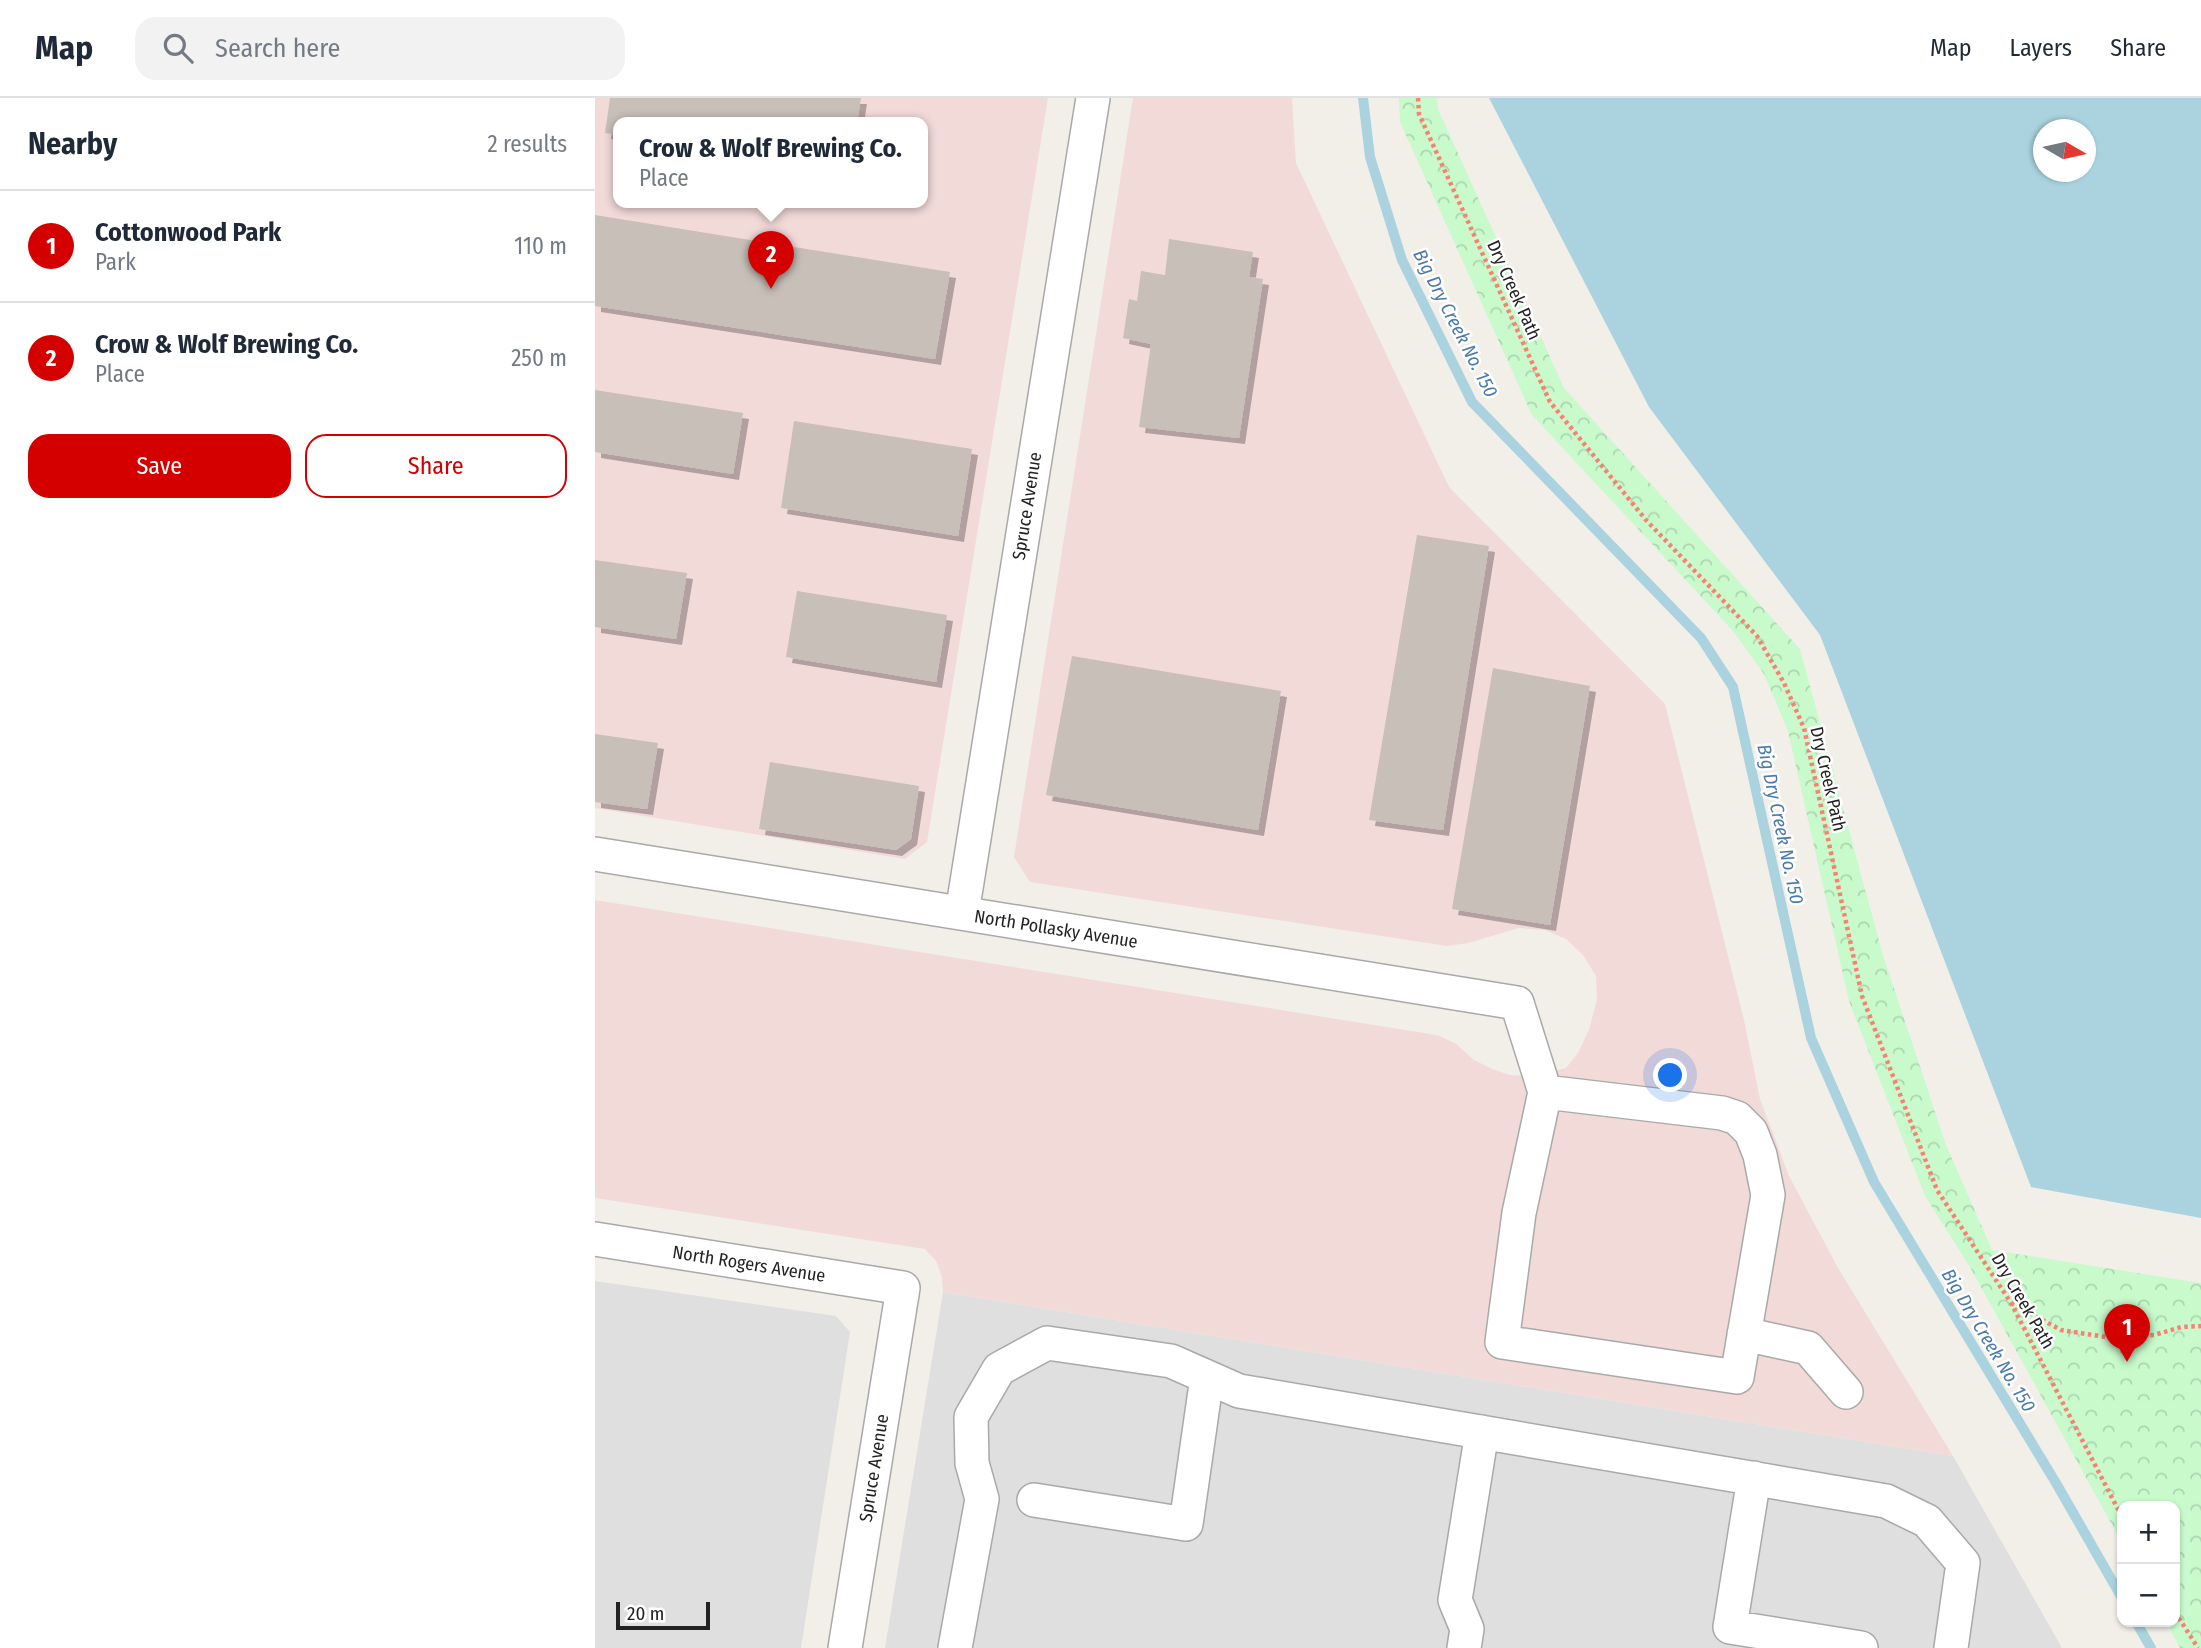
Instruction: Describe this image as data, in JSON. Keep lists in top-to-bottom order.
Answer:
{
  "streets": {
    "street": ["Spruce Avenue", "North Pollasky Avenue", "North Rogers Avenue"],
    "path": ["Dry Creek Path"]
  },
  "crossings": [
    ["Spruce Avenue", "North Pollasky Avenue"],
    ["Spruce Avenue", "North Rogers Avenue"]
  ],
  "water": ["Big Dry Creek No. 150"],
  "scale_bar": "20 m",
  "north": "right",
  "page": {
    "header": "Map",
    "search": "Search here",
    "nav": ["Map", "Layers", "Share"],
    "heading": ["Nearby", "2 results"],
    "popup": ["Crow & Wolf Brewing Co.", "Place"],
    "list": [
      {
        "mark": "1",
        "name": "Cottonwood Park",
        "note": "Park",
        "value": "110 m"
      },
      {
        "mark": "2",
        "name": "Crow & Wolf Brewing Co.",
        "note": "Place",
        "value": "250 m"
      }
    ],
    "pins": ["2", "1"],
    "buttons": ["Save", "Share"],
    "map_buttons": ["+", "−"],
    "scale": "20 m"
  }
}
